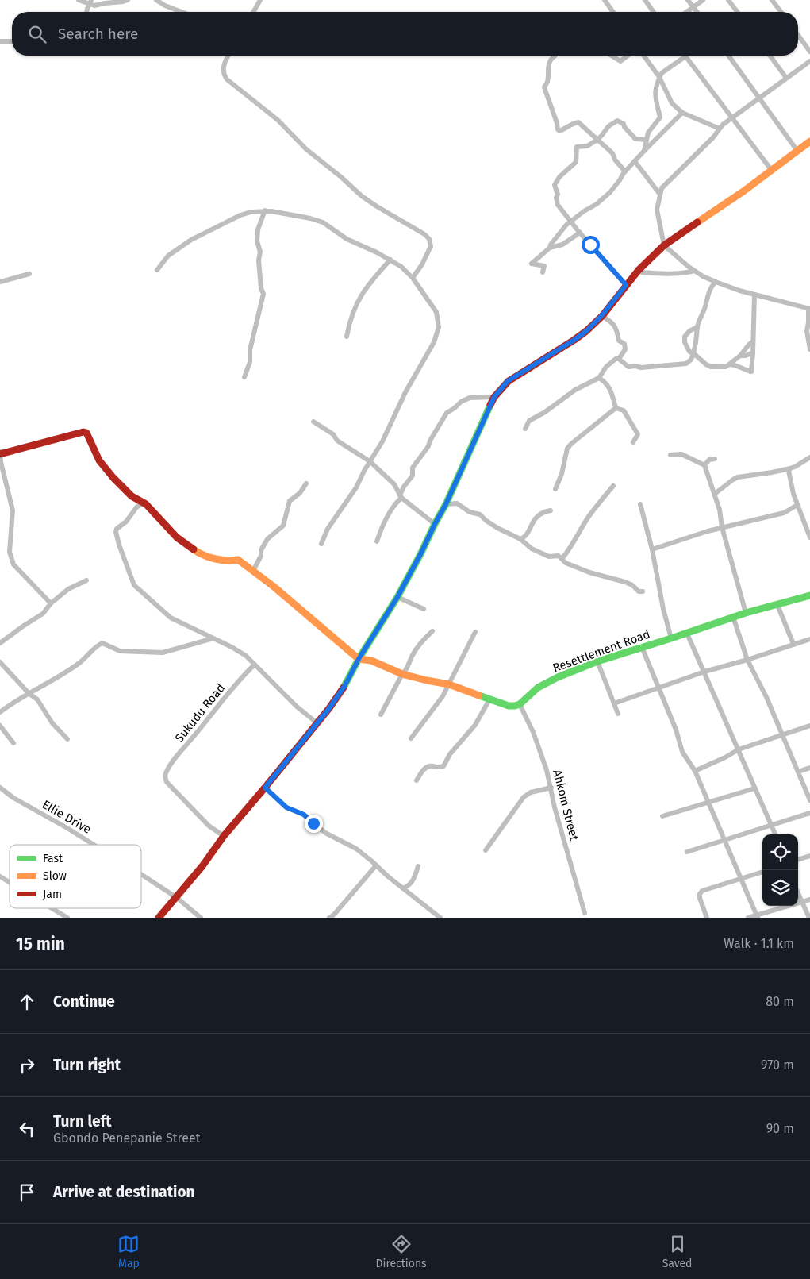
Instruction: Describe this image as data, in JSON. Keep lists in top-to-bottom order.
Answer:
{
  "streets": {
    "main road": ["Resettlement Road"],
    "street": ["Sukudu Road", "Ahkom Street", "Ellie Drive"]
  },
  "crossings": [
    ["Resettlement Road", "Ahkom Street"]
  ],
  "legend": ["Fast", "Slow", "Jam"],
  "page": {
    "search": "Search here",
    "heading": ["15 min", "Walk · 1.1 km"],
    "list": [
      ["Continue", "80 m"],
      ["Turn right", "970 m"],
      ["Turn left", "Gbondo Penepanie Street", "90 m"],
      "Arrive at destination"
    ],
    "nav": ["Map", "Directions", "Saved"]
  }
}
